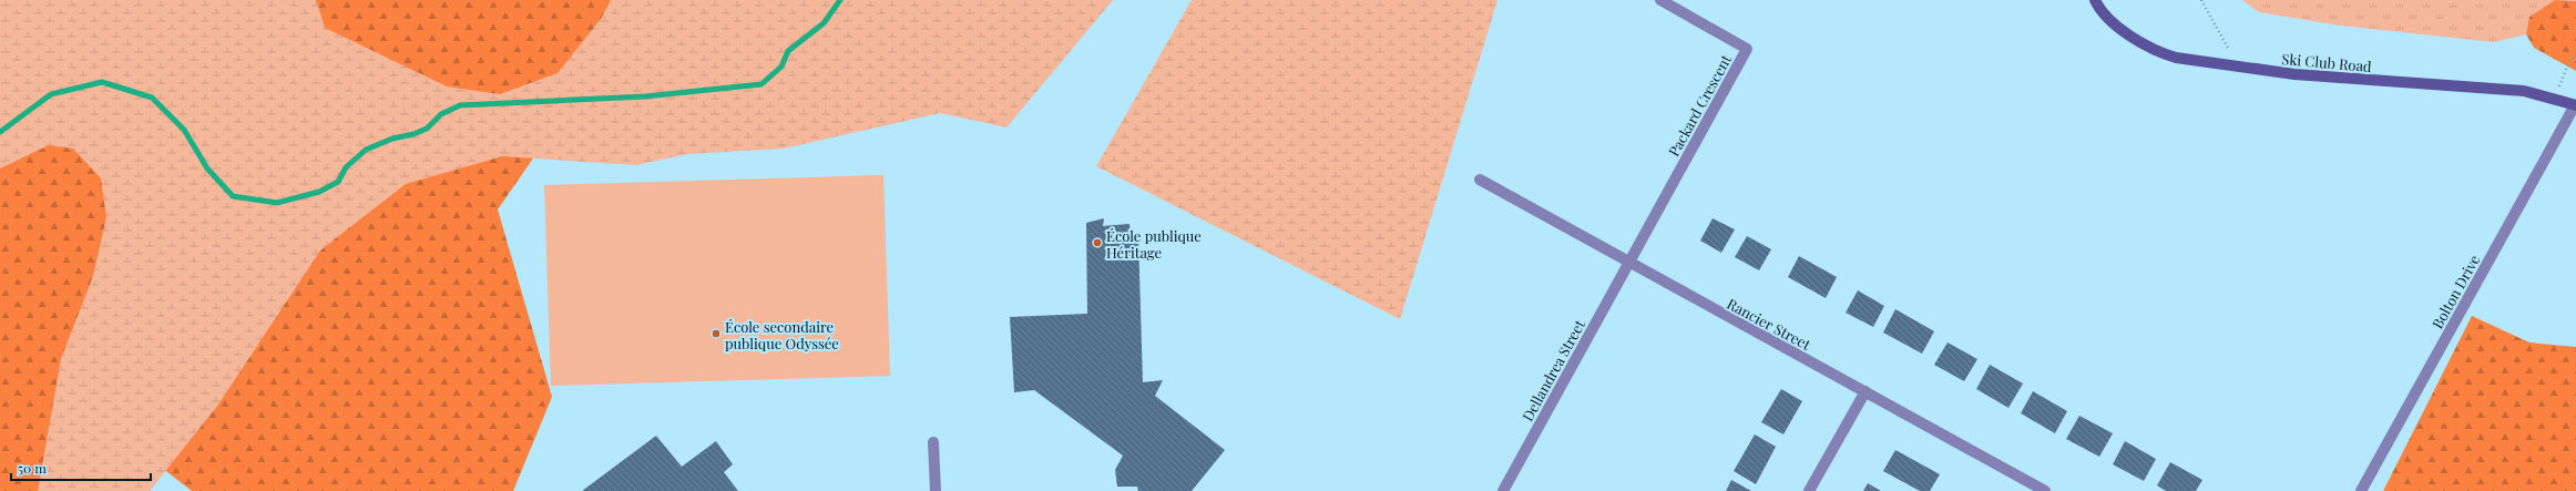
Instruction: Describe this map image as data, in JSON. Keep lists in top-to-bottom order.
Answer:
{
  "streets": {
    "street": [
      "Ski Club Road",
      "Packard Crescent",
      "Bolton Drive",
      "Rancier Street",
      "Dellandrea Street"
    ]
  },
  "crossings": [
    ["Ski Club Road", "Bolton Drive"],
    ["Packard Crescent", "Rancier Street"],
    ["Packard Crescent", "Dellandrea Street"],
    ["Rancier Street", "Dellandrea Street"]
  ],
  "places": ["École publique Héritage", "École secondaire publique Odyssée"],
  "scale_bar": "50 m"
}
